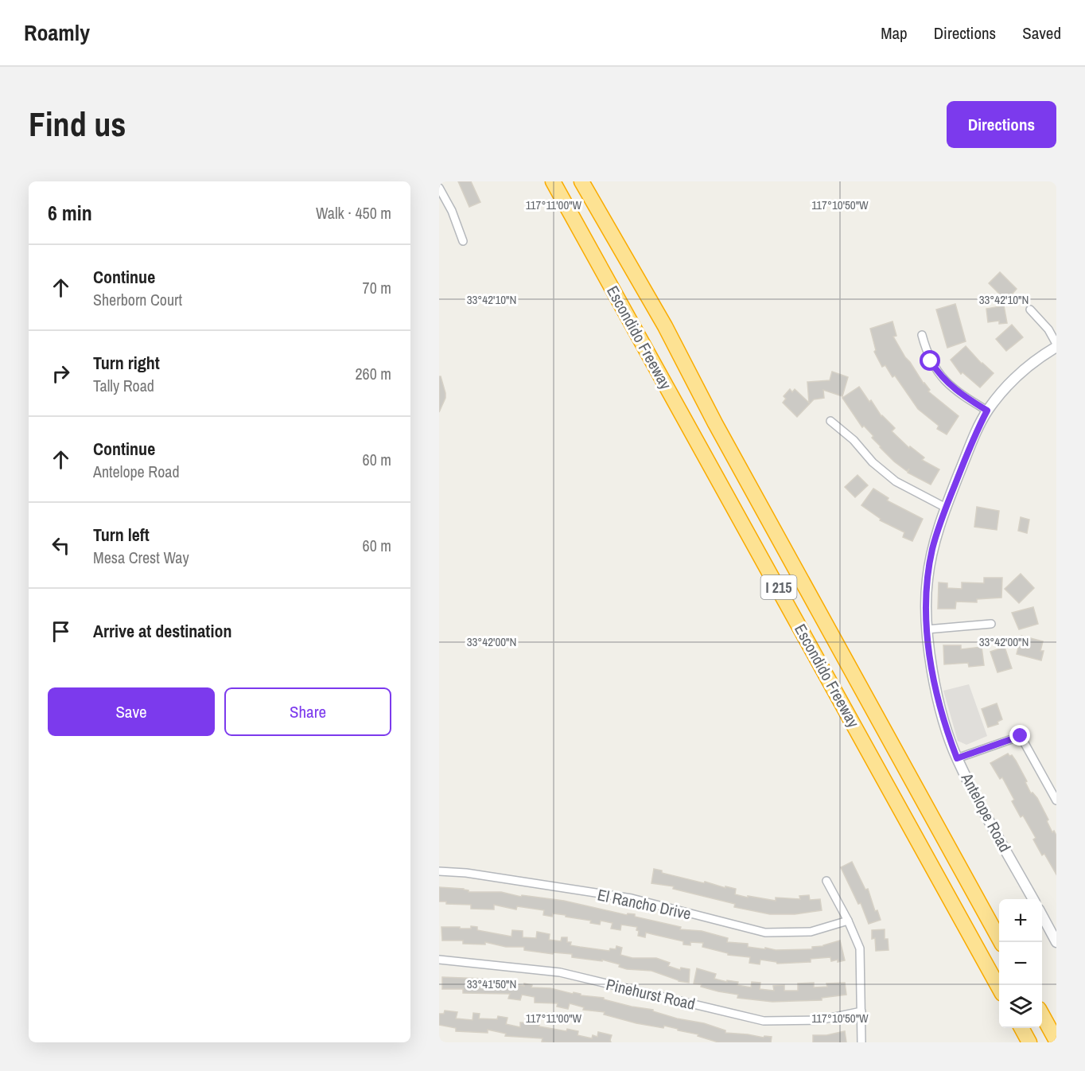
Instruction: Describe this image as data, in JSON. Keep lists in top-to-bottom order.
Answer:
{
  "streets": {
    "highway": ["Escondido Freeway", "I 215"],
    "street": ["Antelope Road", "El Rancho Drive", "Pinehurst Road"]
  },
  "page": {
    "header": "Roamly",
    "nav": ["Map", "Directions", "Saved"],
    "buttons": [
      "Directions",
      ["Save", "Share"]
    ],
    "title": "Find us",
    "heading": ["6 min", "Walk · 450 m"],
    "list": [
      ["Continue", "Sherborn Court", "70 m"],
      ["Turn right", "Tally Road", "260 m"],
      ["Continue", "Antelope Road", "60 m"],
      ["Turn left", "Mesa Crest Way", "60 m"],
      "Arrive at destination"
    ],
    "map_buttons": ["+", "−"]
  },
  "coordinates": [
    "117°11'00\"W",
    "117°10'50\"W",
    "33°42'10\"N",
    "33°42'00\"N",
    "33°41'50\"N"
  ]
}
